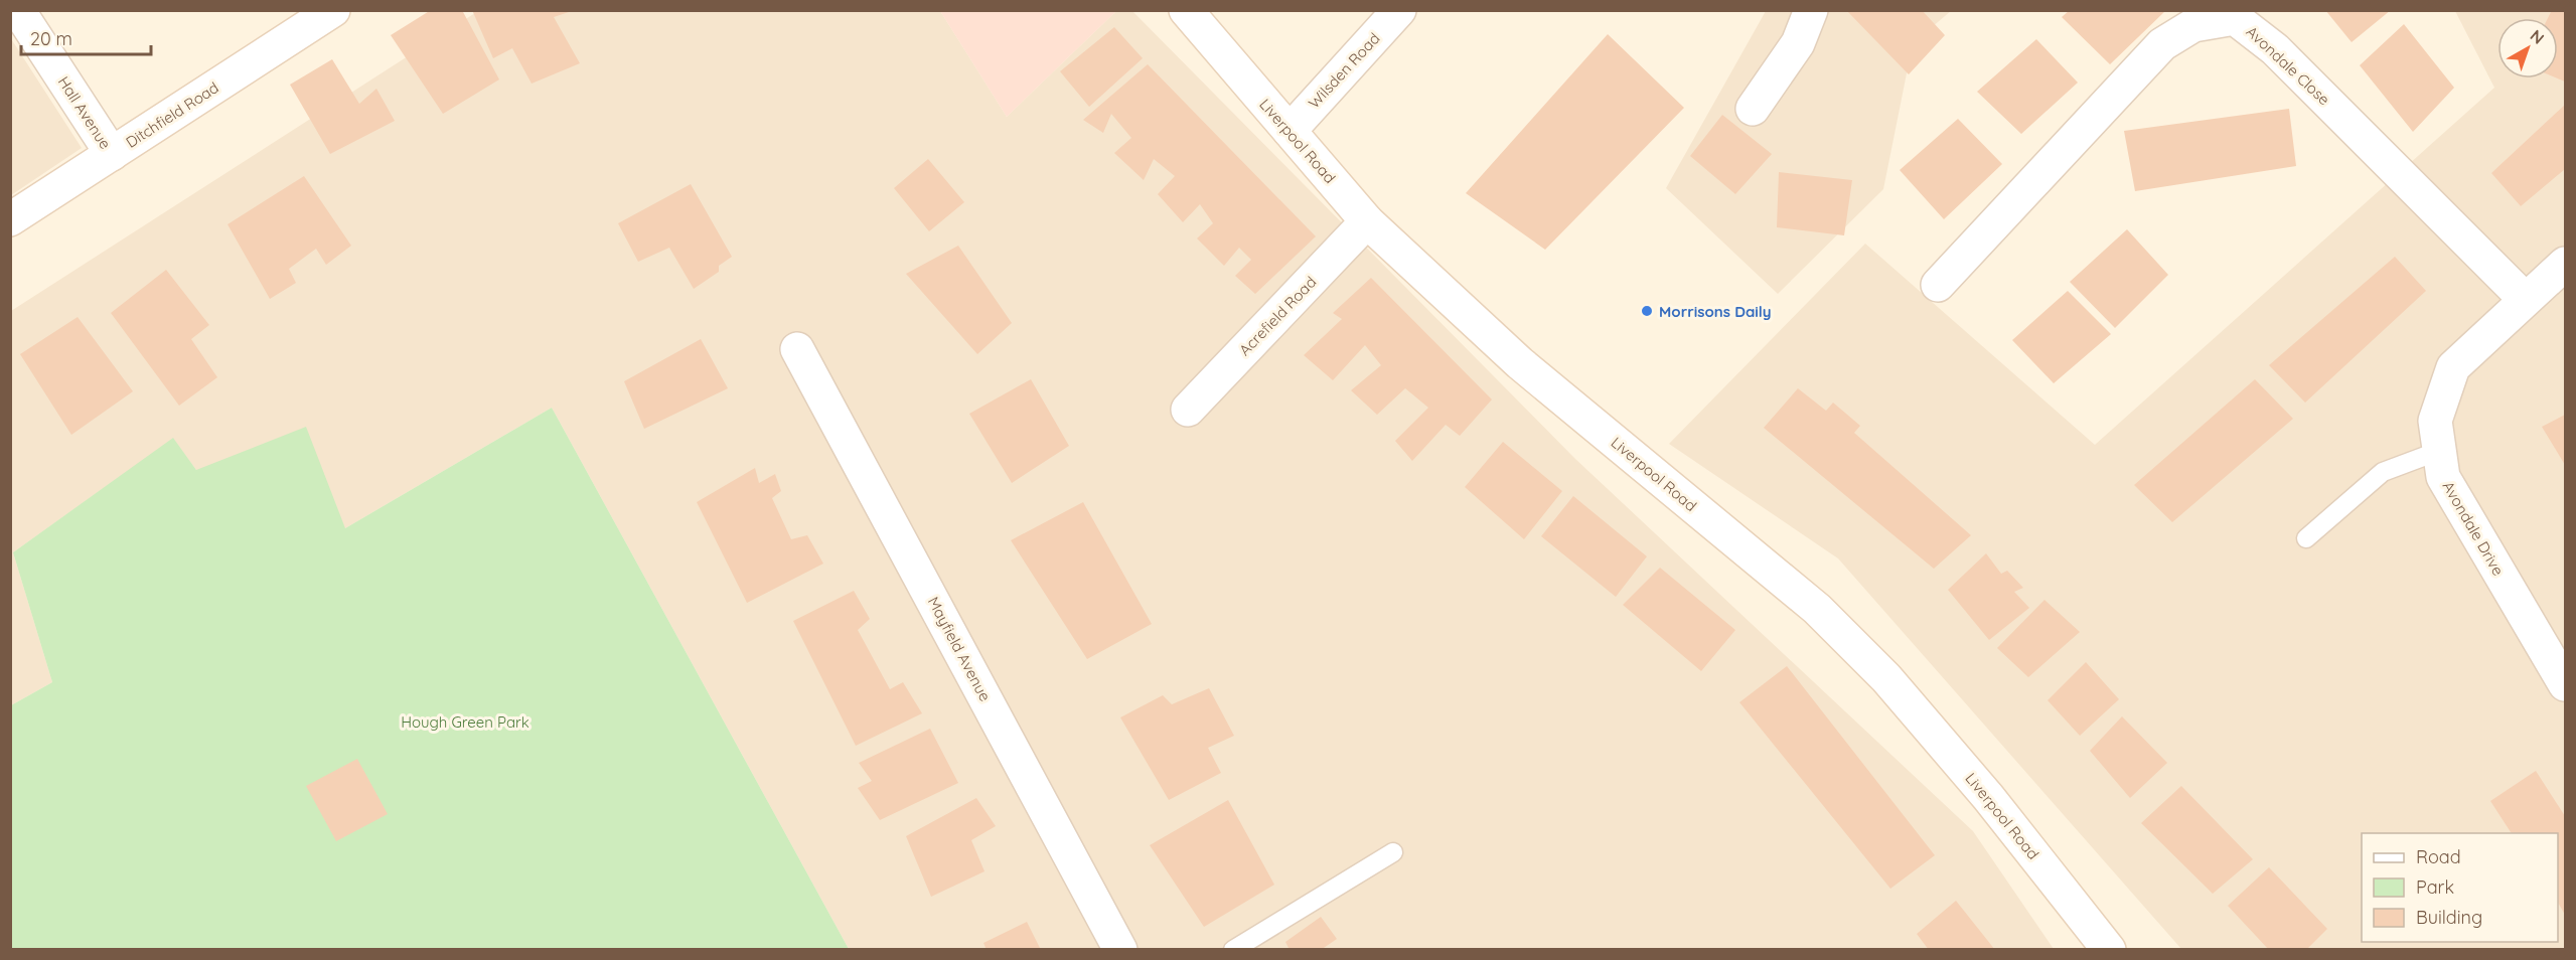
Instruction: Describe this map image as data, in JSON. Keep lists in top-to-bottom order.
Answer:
{
  "streets": {
    "street": [
      "Avondale Close",
      "Wilsden Road",
      "Hall Avenue",
      "Ditchfield Road",
      "Liverpool Road",
      "Acrefield Road",
      "Avondale Drive",
      "Mayfield Avenue"
    ]
  },
  "crossings": [
    ["Avondale Close", "Avondale Drive"],
    ["Wilsden Road", "Liverpool Road"],
    ["Hall Avenue", "Ditchfield Road"],
    ["Liverpool Road", "Acrefield Road"]
  ],
  "parks": ["Hough Green Park"],
  "places": ["Morrisons Daily"],
  "legend": ["Road", "Park", "Building"],
  "scale_bar": "20 m",
  "north": "top right"
}
